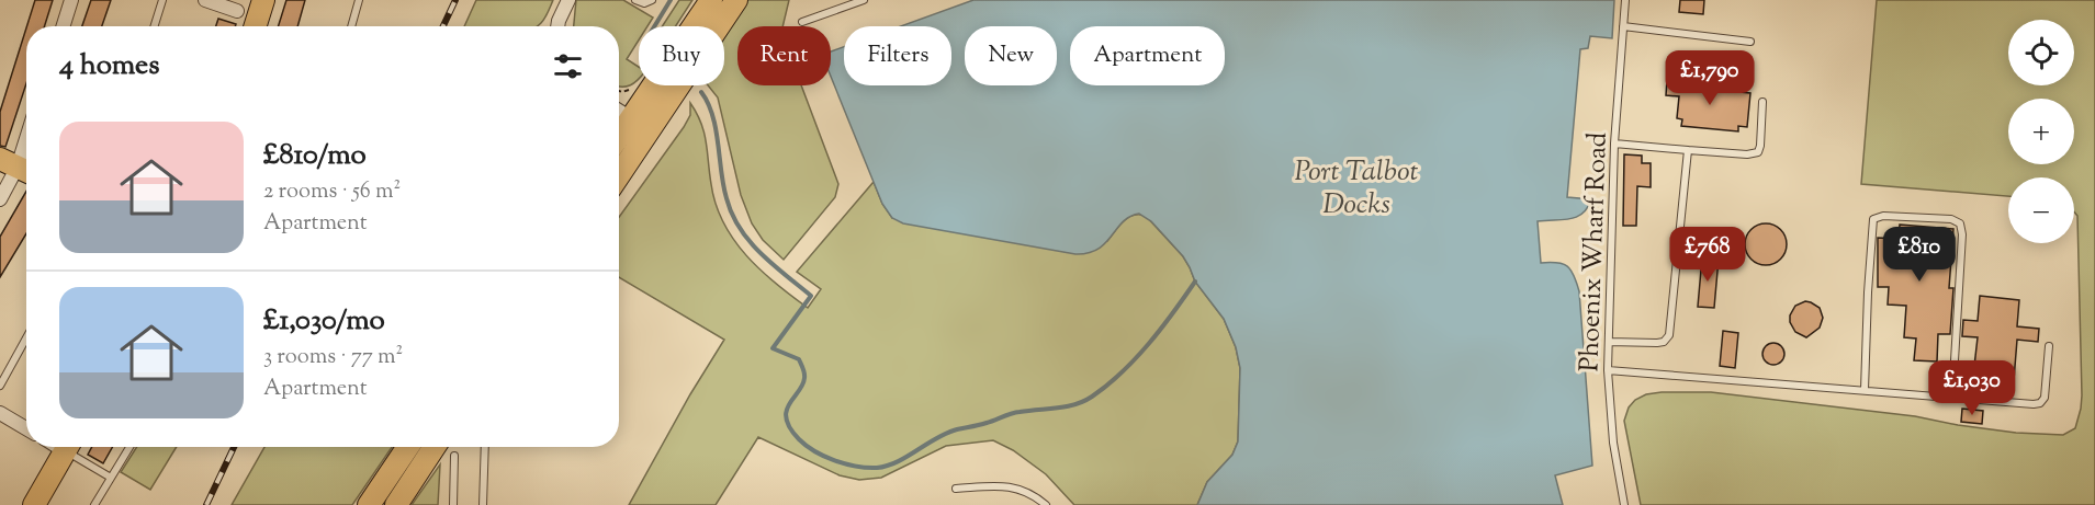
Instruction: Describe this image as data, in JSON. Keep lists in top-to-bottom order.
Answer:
{
  "streets": {
    "lane": ["Phoenix Wharf Road"]
  },
  "water": ["Port Talbot Docks"],
  "page": {
    "map_buttons": ["+", "−"],
    "chip": [
      "Buy",
      "Rent",
      "Filters",
      "New",
      "Apartment"
    ],
    "heading": "4 homes",
    "price": [
      "£1,790",
      "£768",
      "£810",
      "£1,030"
    ],
    "list": [
      {
        "name": "£810/mo",
        "note": "2 rooms · 56 m² · Apartment"
      },
      {
        "name": "£1,030/mo",
        "note": "3 rooms · 77 m² · Apartment"
      }
    ]
  }
}
